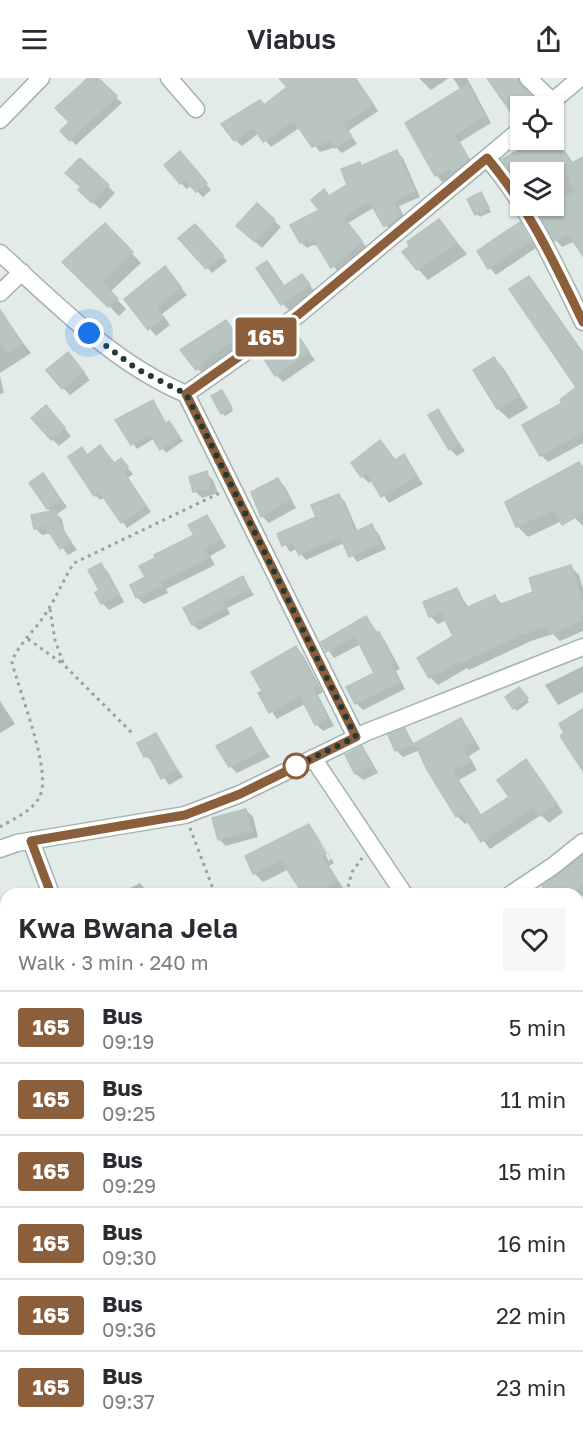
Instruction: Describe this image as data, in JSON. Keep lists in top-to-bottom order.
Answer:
{
  "lines": ["bus line 165"],
  "page": {
    "header": "Viabus",
    "on_map": "165",
    "heading": ["Kwa Bwana Jela", "Walk · 3 min · 240 m"],
    "list": [
      {
        "mark": "165",
        "name": "Bus",
        "note": "09:19",
        "value": "5 min"
      },
      {
        "mark": "165",
        "name": "Bus",
        "note": "09:25",
        "value": "11 min"
      },
      {
        "mark": "165",
        "name": "Bus",
        "note": "09:29",
        "value": "15 min"
      },
      {
        "mark": "165",
        "name": "Bus",
        "note": "09:30",
        "value": "16 min"
      },
      {
        "mark": "165",
        "name": "Bus",
        "note": "09:36",
        "value": "22 min"
      },
      {
        "mark": "165",
        "name": "Bus",
        "note": "09:37",
        "value": "23 min"
      }
    ]
  }
}
